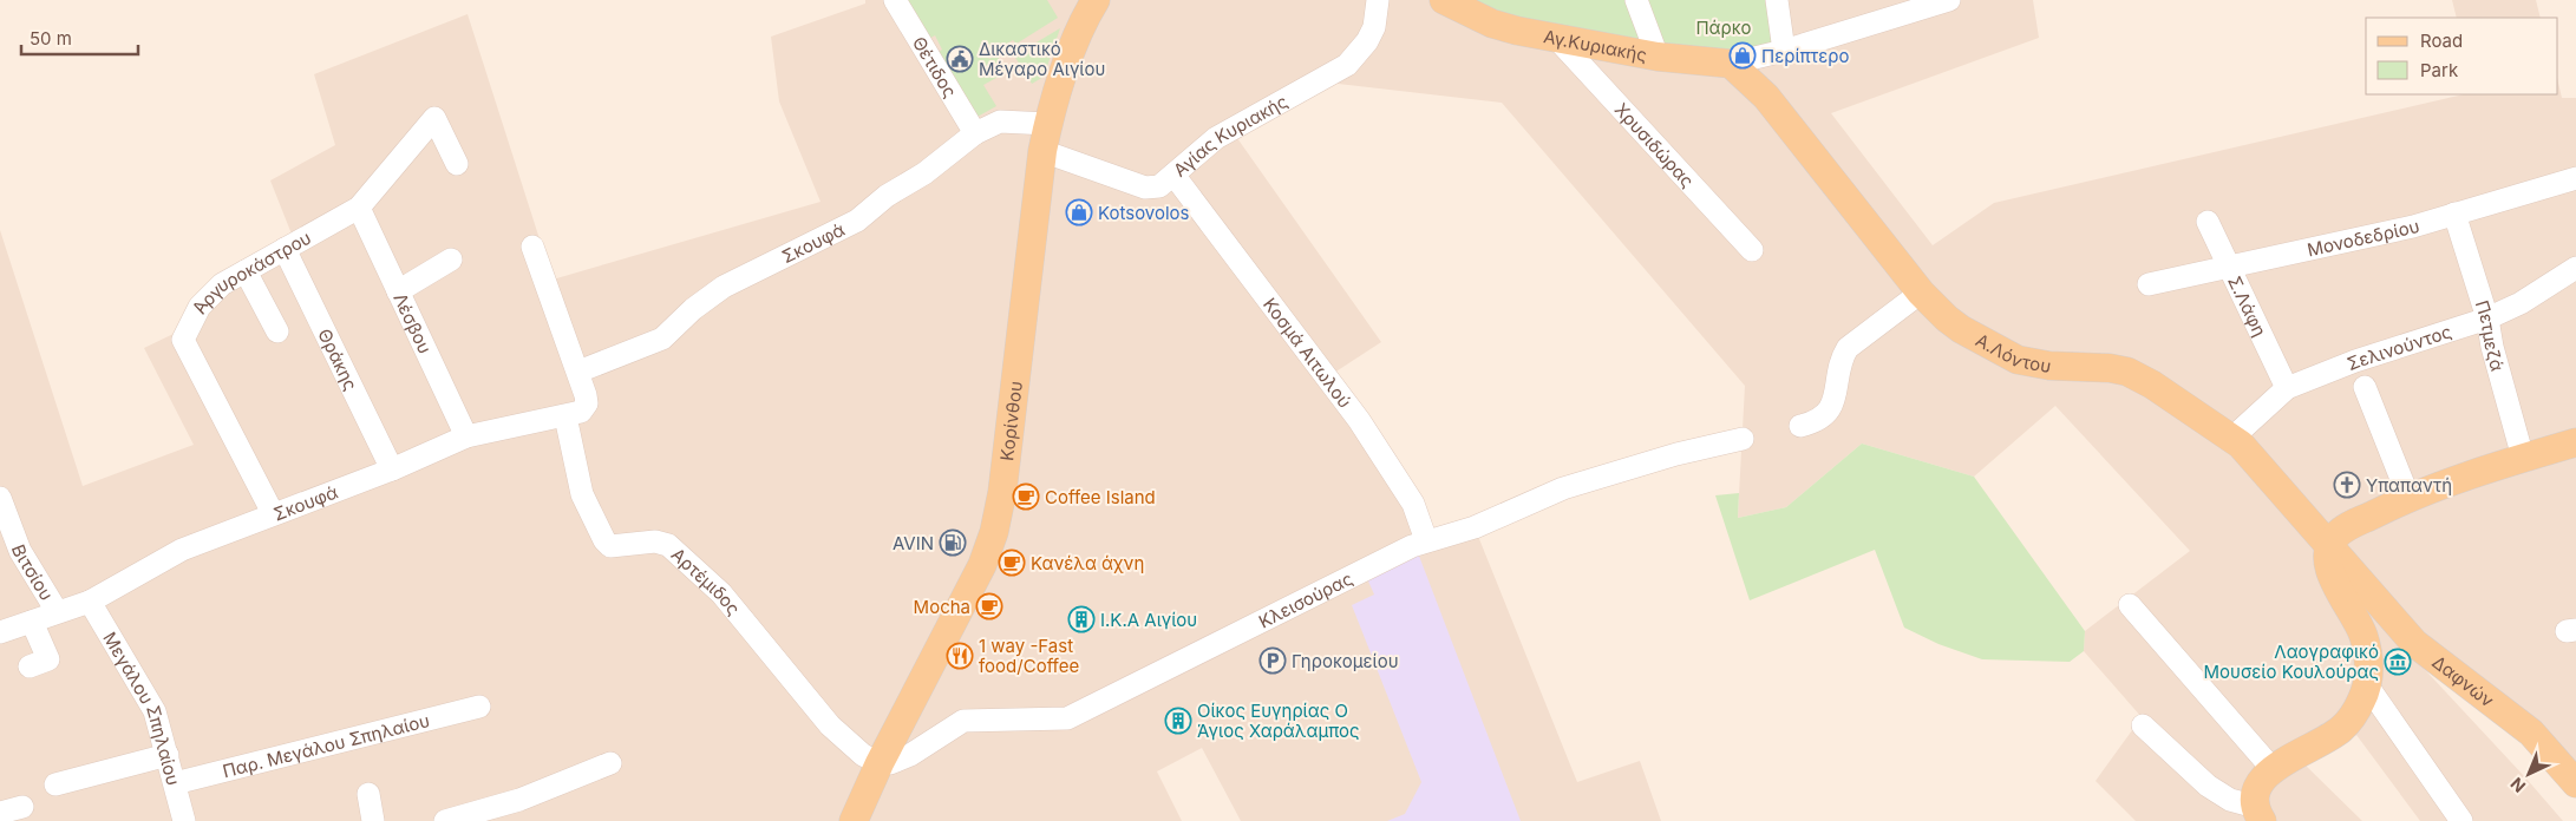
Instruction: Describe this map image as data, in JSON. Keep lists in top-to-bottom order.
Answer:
{
  "streets": {
    "main road": [
      "Αγ.Κυριακής",
      "Α.Λόντου",
      "Κορίνθου",
      "Δαφνών"
    ],
    "street": [
      "Θέτιδος",
      "Αγίας Κυριακής",
      "Χρυσιδώρας",
      "Μονοδεδρίου",
      "Σκουφά",
      "Αργυροκάστρου",
      "Σ.Λάφη",
      "Λέσβου",
      "Πετμεζά",
      "Σελινούντος",
      "Κοσμά Αιτωλού",
      "Θράκης",
      "Βιτσίου",
      "Αρτέμιδος",
      "Κλεισούρας",
      "Μεγάλου Σπηλαίου",
      "Παρ. Μεγάλου Σπηλαίου"
    ]
  },
  "crossings": [
    ["Αγ.Κυριακής", "Χρυσιδώρας"],
    ["Αγ.Κυριακής", "Α.Λόντου"],
    ["Θέτιδος", "Σκουφά"],
    ["Αγίας Κυριακής", "Κοσμά Αιτωλού"],
    ["Αγίας Κυριακής", "Κορίνθου"],
    ["Μονοδεδρίου", "Σ.Λάφη"],
    ["Μονοδεδρίου", "Πετμεζά"],
    ["Σκουφά", "Αργυροκάστρου"],
    ["Σκουφά", "Λέσβου"],
    ["Σκουφά", "Θράκης"],
    ["Σκουφά", "Κορίνθου"],
    ["Σκουφά", "Βιτσίου"],
    ["Σκουφά", "Αρτέμιδος"],
    ["Σκουφά", "Μεγάλου Σπηλαίου"],
    ["Αργυροκάστρου", "Λέσβου"],
    ["Αργυροκάστρου", "Θράκης"],
    ["Σ.Λάφη", "Σελινούντος"],
    ["Πετμεζά", "Σελινούντος"],
    ["Σελινούντος", "Α.Λόντου"],
    ["Α.Λόντου", "Δαφνών"],
    ["Κοσμά Αιτωλού", "Κλεισούρας"],
    ["Κορίνθου", "Αρτέμιδος"],
    ["Κορίνθου", "Κλεισούρας"],
    ["Αρτέμιδος", "Κλεισούρας"],
    ["Μεγάλου Σπηλαίου", "Παρ. Μεγάλου Σπηλαίου"]
  ],
  "parks": ["Πάρκο"],
  "places": {
    "shop": ["Περίπτερο", "Kotsovolos"],
    "public building": ["Δικαστικό Μέγαρο Αιγίου"],
    "church": ["Υπαπαντή"],
    "cafe": ["Coffee Island", "Κανέλα άχνη", "Mocha"],
    "fuel station": ["AVIN"],
    "building": ["Ι.Κ.Α Αιγίου", "Οίκος Ευγηρίας Ο Άγιος Χαράλαμπος"],
    "restaurant": ["1 way -Fast food/Coffee"],
    "parking": ["Γηροκομείου"],
    "museum": ["Λαογραφικό Μουσείο Κουλούρας"]
  },
  "legend": ["Road", "Park"],
  "scale_bar": "50 m",
  "north": "bottom left"
}
